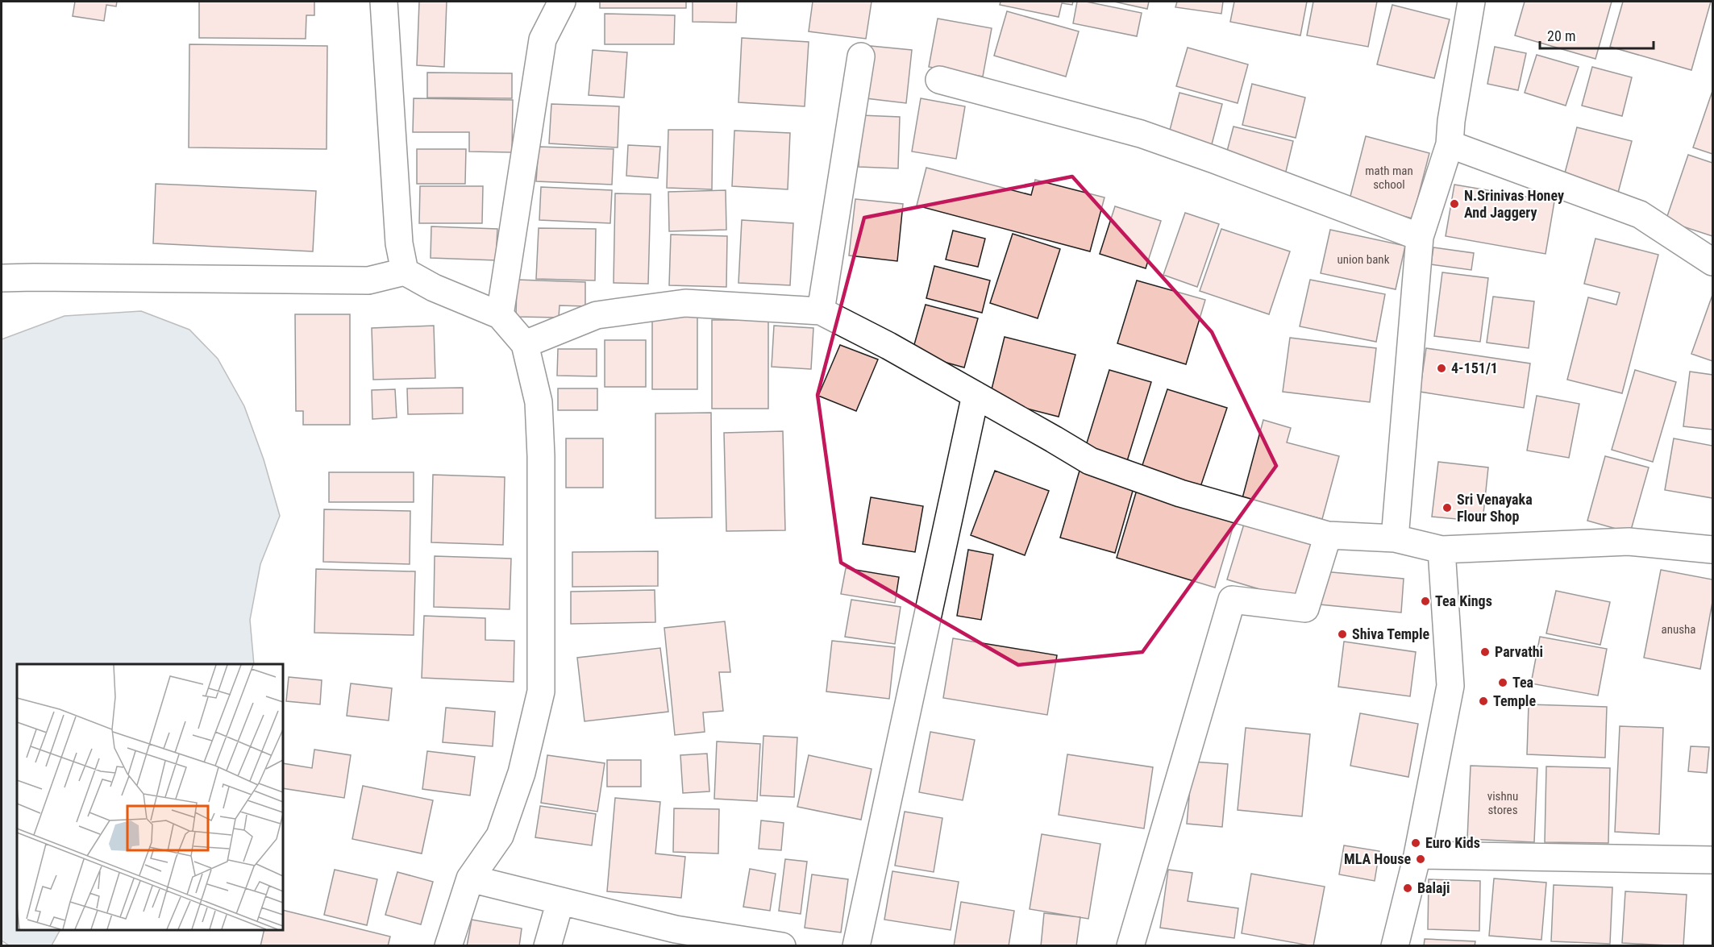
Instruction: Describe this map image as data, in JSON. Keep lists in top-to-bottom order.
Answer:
{
  "places": [
    "N.Srinivas Honey And Jaggery",
    "4-151/1",
    "Sri Venayaka Flour Shop",
    "Tea Kings",
    "Shiva Temple",
    "Parvathi",
    "Tea",
    "Temple",
    "Euro Kids",
    "MLA House",
    "Balaji"
  ],
  "house_numbers": [
    "math man school",
    "union bank",
    "anusha",
    "vishnu stores"
  ],
  "scale_bar": "20 m"
}
